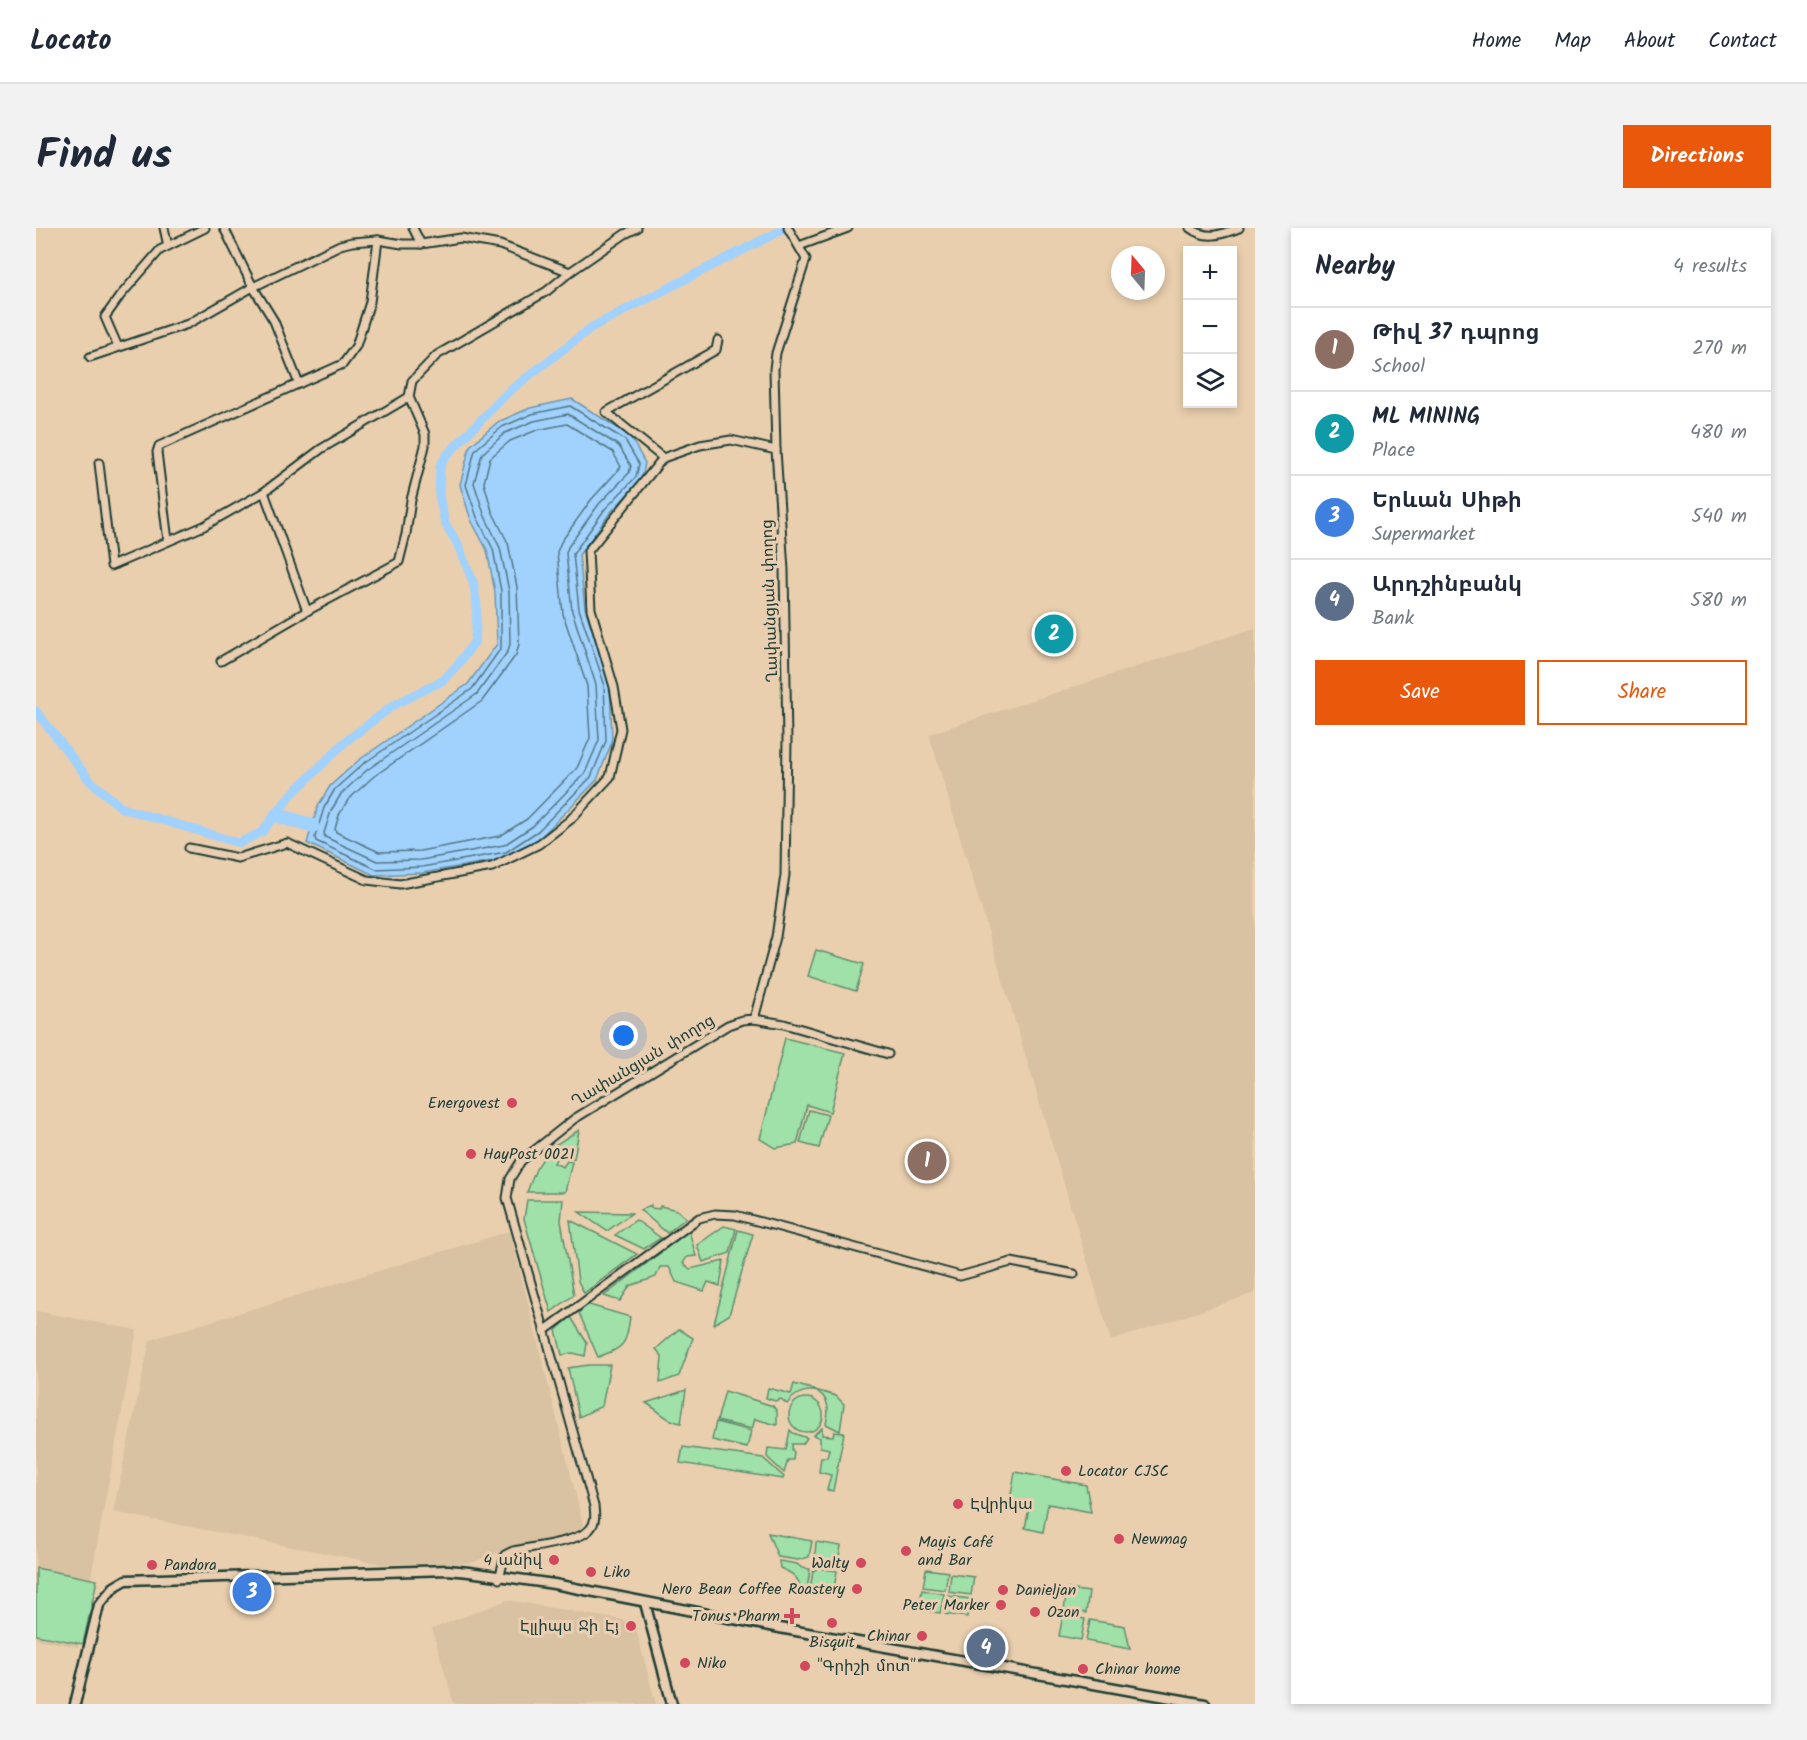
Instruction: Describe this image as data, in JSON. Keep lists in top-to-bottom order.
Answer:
{
  "streets": {
    "street": ["Ղափանցյան փողոց"]
  },
  "places": {
    "other": [
      "Energovest",
      "HayPost 0021",
      "Locator CJSC",
      "Էվրիկա",
      "Newmag",
      "Mayis Café and Bar",
      "4 անիվ",
      "Walty",
      "Pandora",
      "Liko",
      "Nero Bean Coffee Roastery",
      "Danieljan",
      "Peter Marker",
      "Ozon",
      "Bisquit",
      "Էլլիպս Ջի Էյ",
      "Chinar",
      "Niko",
      "\"Գրիշի մոտ\"",
      "Chinar home"
    ],
    "health": ["Tonus Pharm"]
  },
  "north": "top",
  "page": {
    "header": "Locato",
    "nav": [
      "Home",
      "Map",
      "About",
      "Contact"
    ],
    "title": "Find us",
    "buttons": [
      "Directions",
      ["Save", "Share"]
    ],
    "heading": ["Nearby", "4 results"],
    "map_buttons": ["+", "−"],
    "list": [
      {
        "mark": "1",
        "name": "Թիվ 37 դպրոց",
        "note": "School",
        "value": "270 m"
      },
      {
        "mark": "2",
        "name": "ML MINING",
        "note": "Place",
        "value": "480 m"
      },
      {
        "mark": "3",
        "name": "Երևան Սիթի",
        "note": "Supermarket",
        "value": "540 m"
      },
      {
        "mark": "4",
        "name": "Արդշինբանկ",
        "note": "Bank",
        "value": "580 m"
      }
    ],
    "pins": [
      "2",
      "1",
      "3",
      "4"
    ]
  }
}
